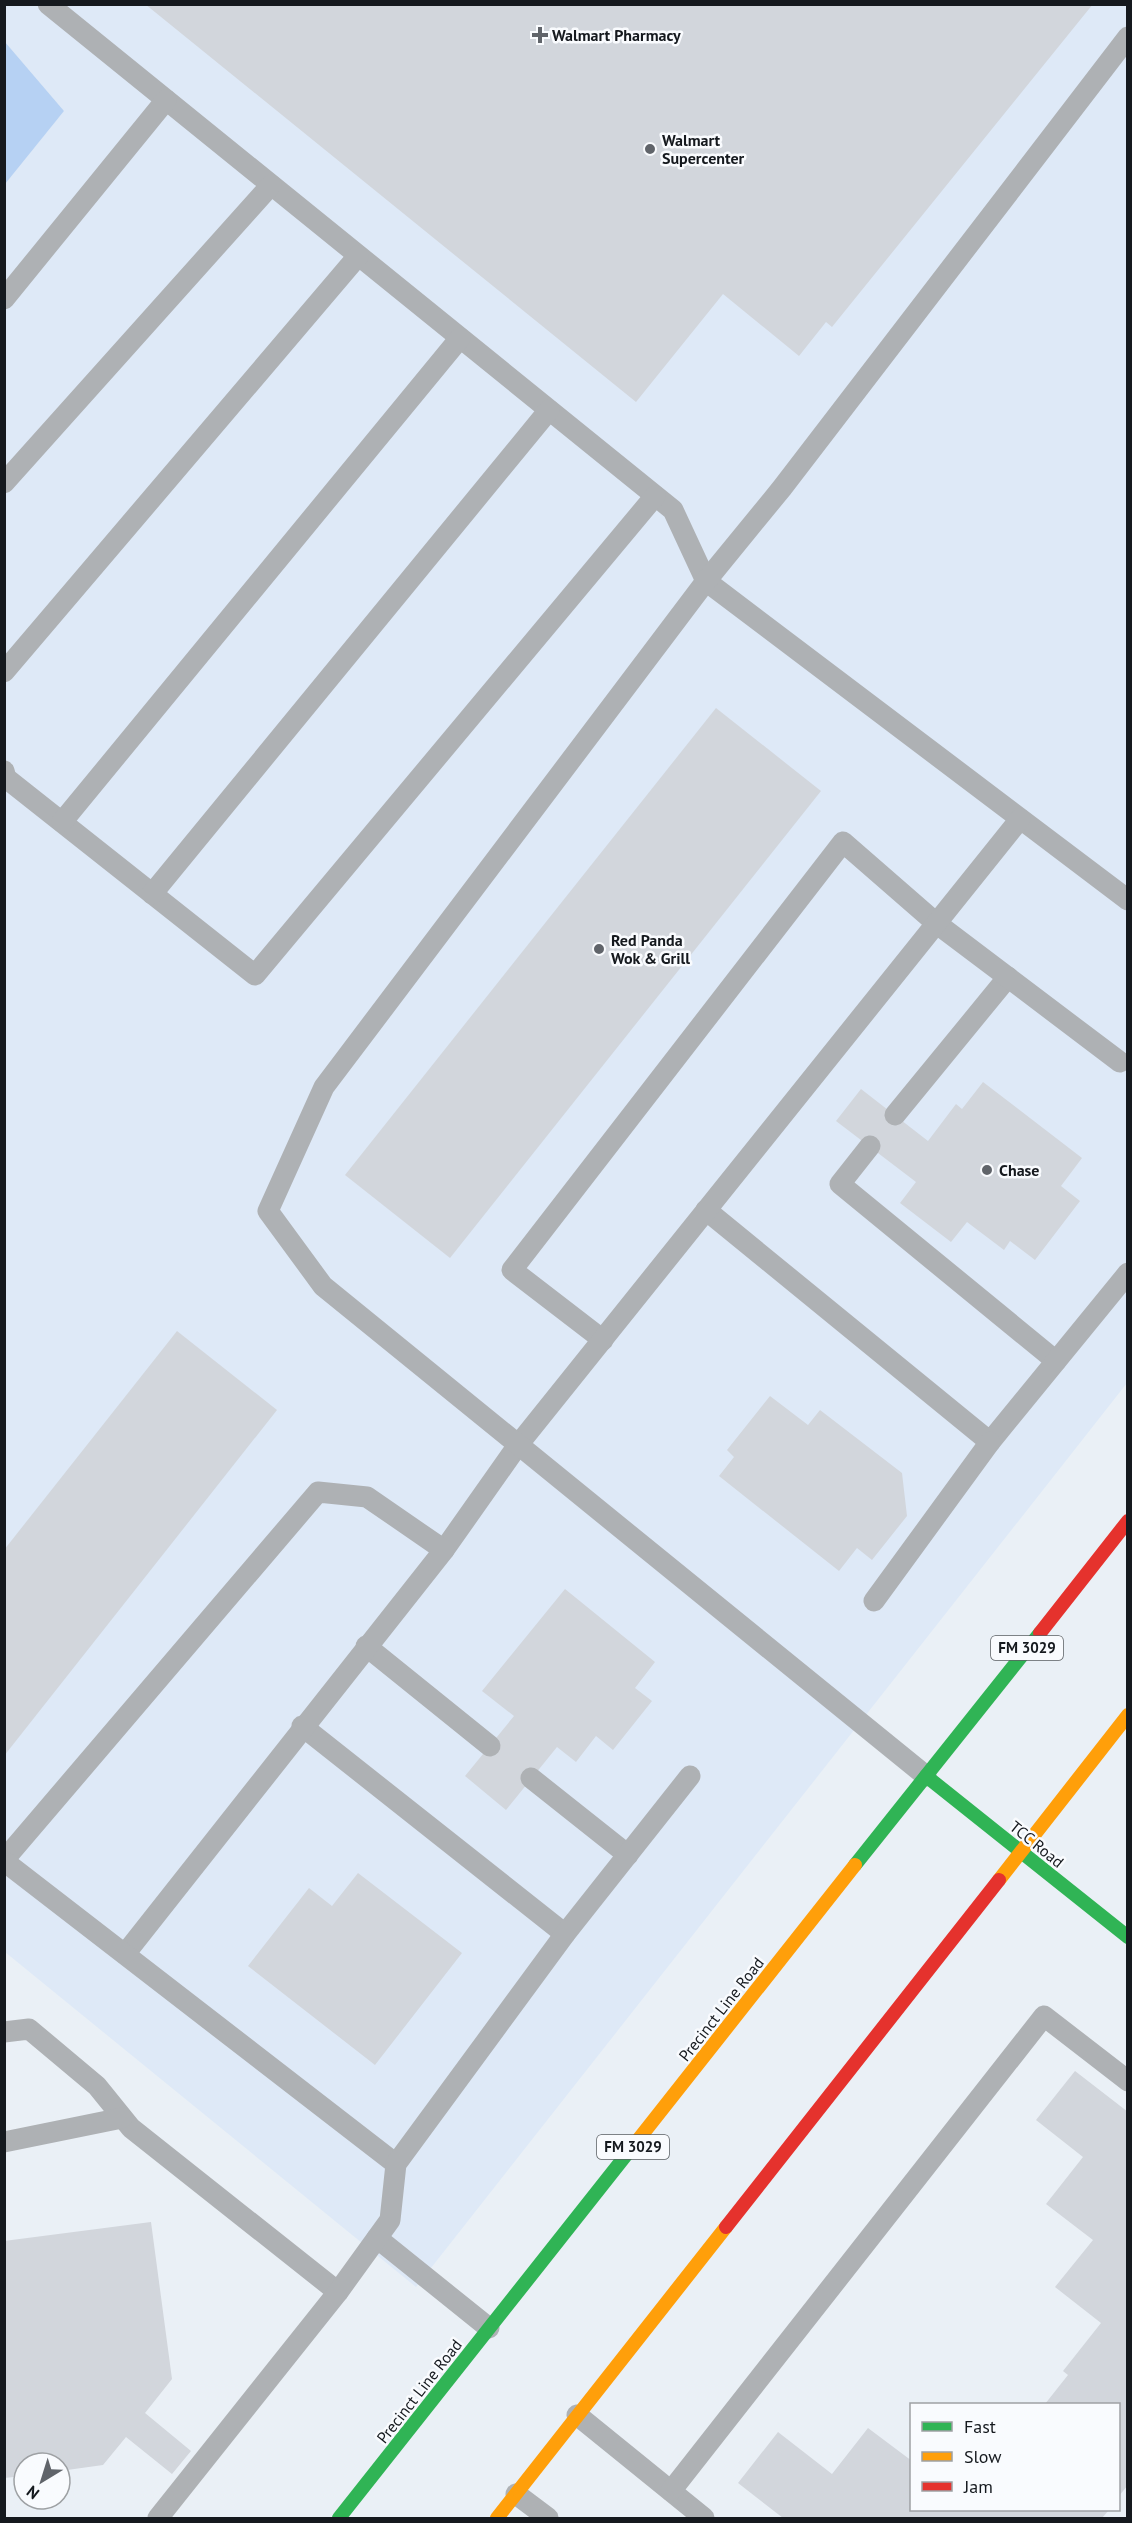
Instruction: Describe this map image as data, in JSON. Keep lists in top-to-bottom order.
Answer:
{
  "streets": {
    "main road": ["FM 3029", "TCC Road", "Precinct Line Road"]
  },
  "crossings": [
    ["TCC Road", "Precinct Line Road"]
  ],
  "places": {
    "health": ["Walmart Pharmacy"],
    "other": ["Walmart Supercenter", "Red Panda Wok & Grill", "Chase"]
  },
  "legend": ["Fast", "Slow", "Jam"],
  "north": "bottom left"
}
